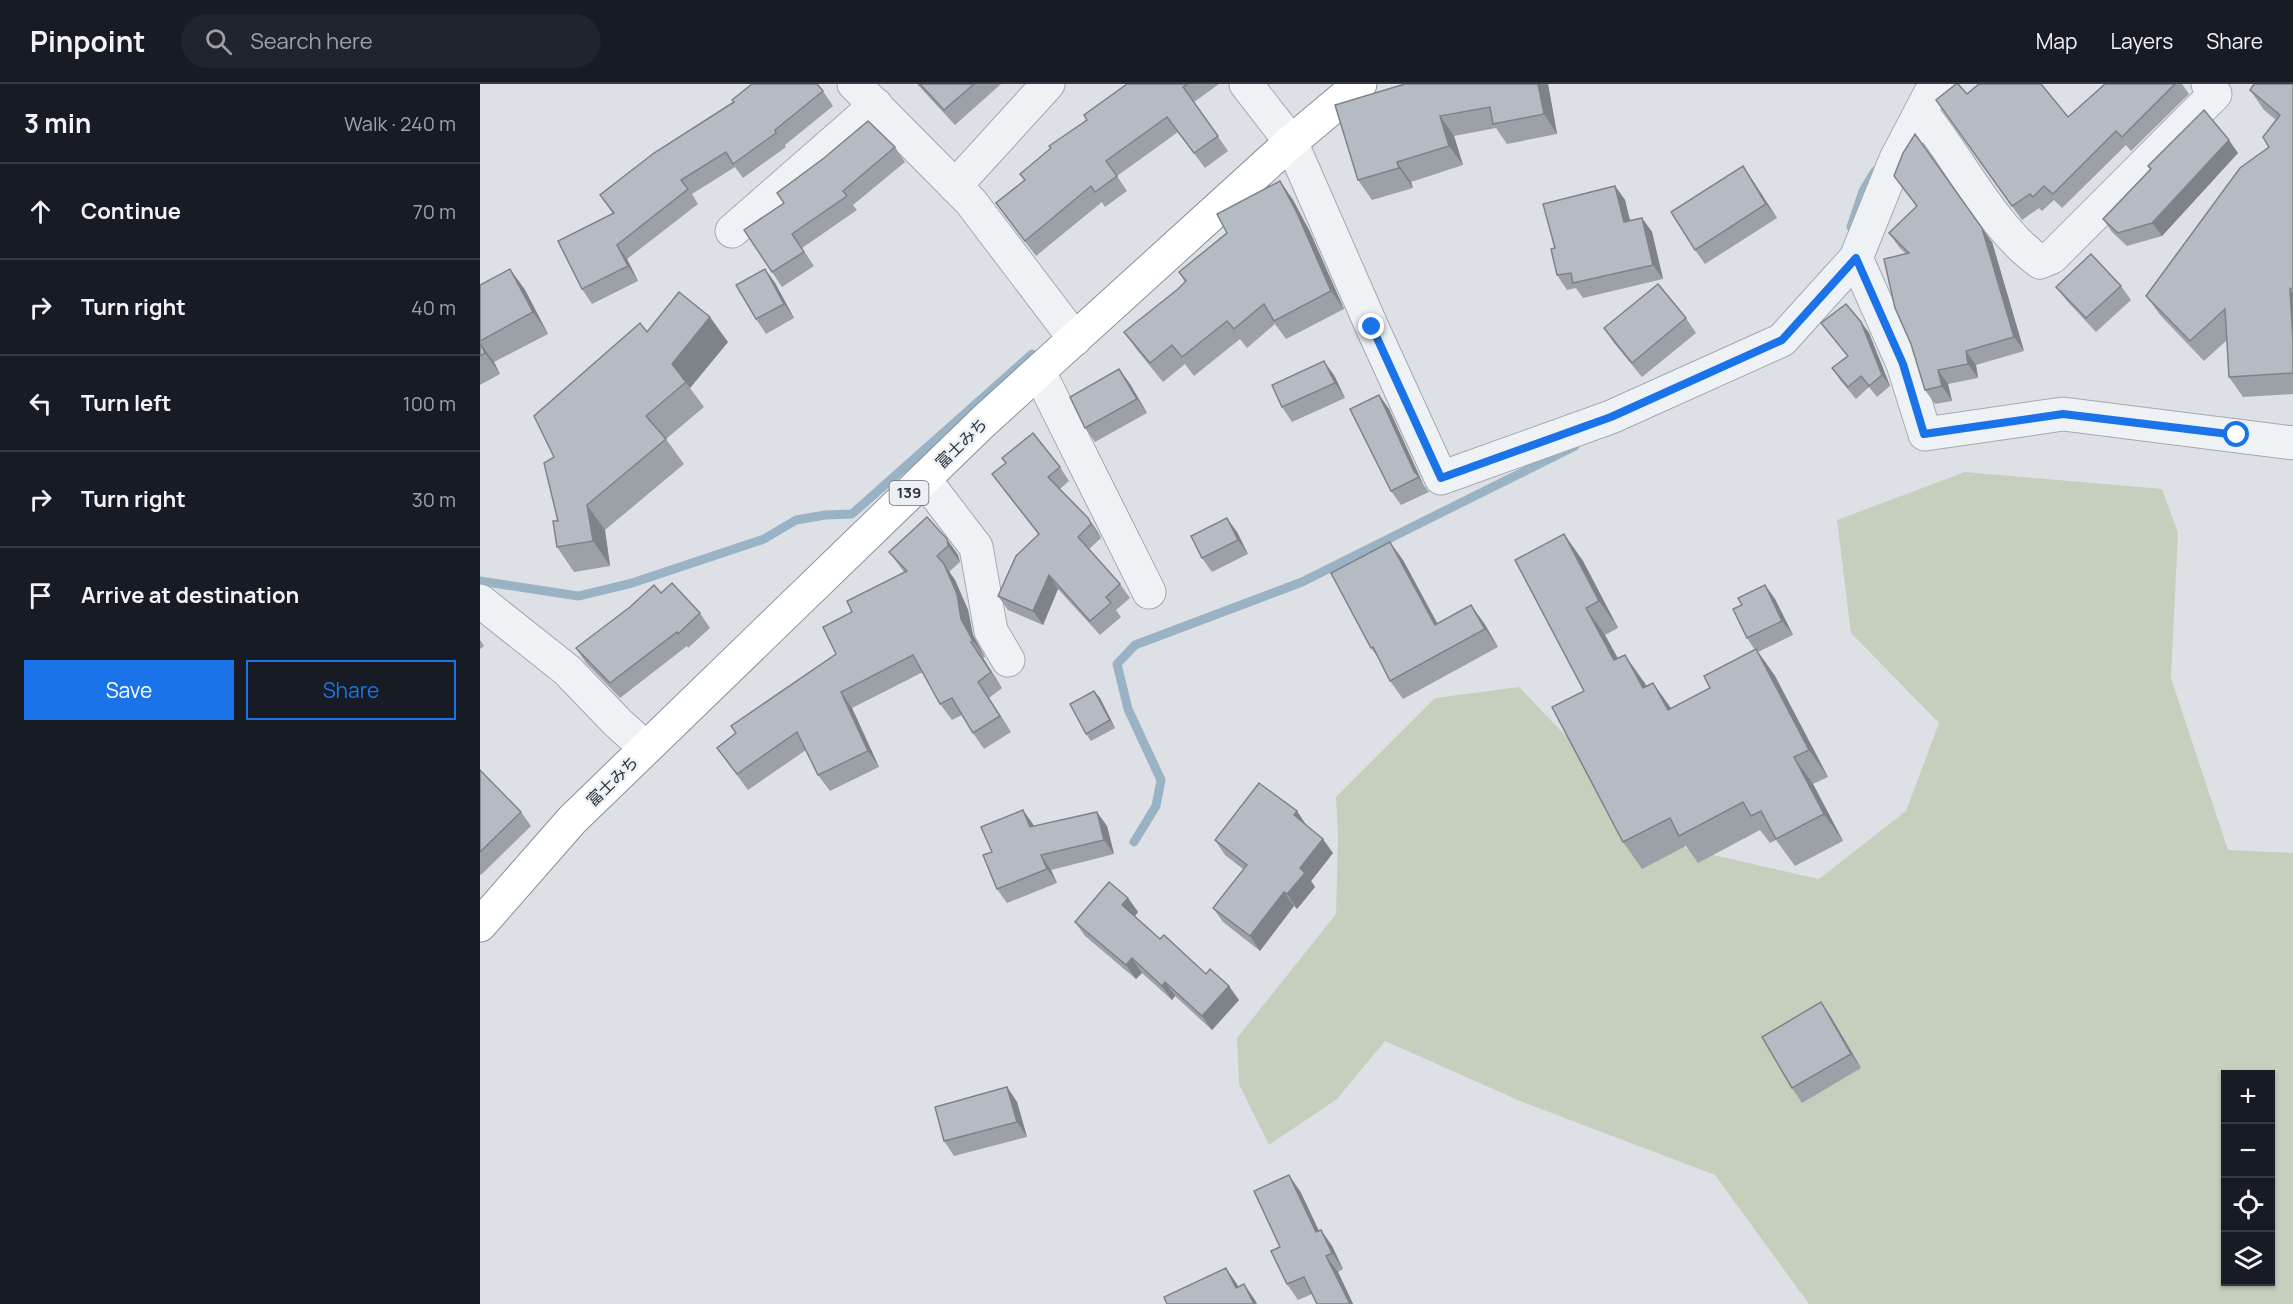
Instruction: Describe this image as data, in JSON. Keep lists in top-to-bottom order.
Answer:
{
  "streets": {
    "highway": ["富士みち", "139"]
  },
  "page": {
    "header": "Pinpoint",
    "search": "Search here",
    "nav": ["Map", "Layers", "Share"],
    "heading": ["3 min", "Walk · 240 m"],
    "list": [
      ["Continue", "70 m"],
      ["Turn right", "40 m"],
      ["Turn left", "100 m"],
      ["Turn right", "30 m"],
      "Arrive at destination"
    ],
    "buttons": ["Save", "Share"],
    "map_buttons": ["+", "−"]
  }
}
